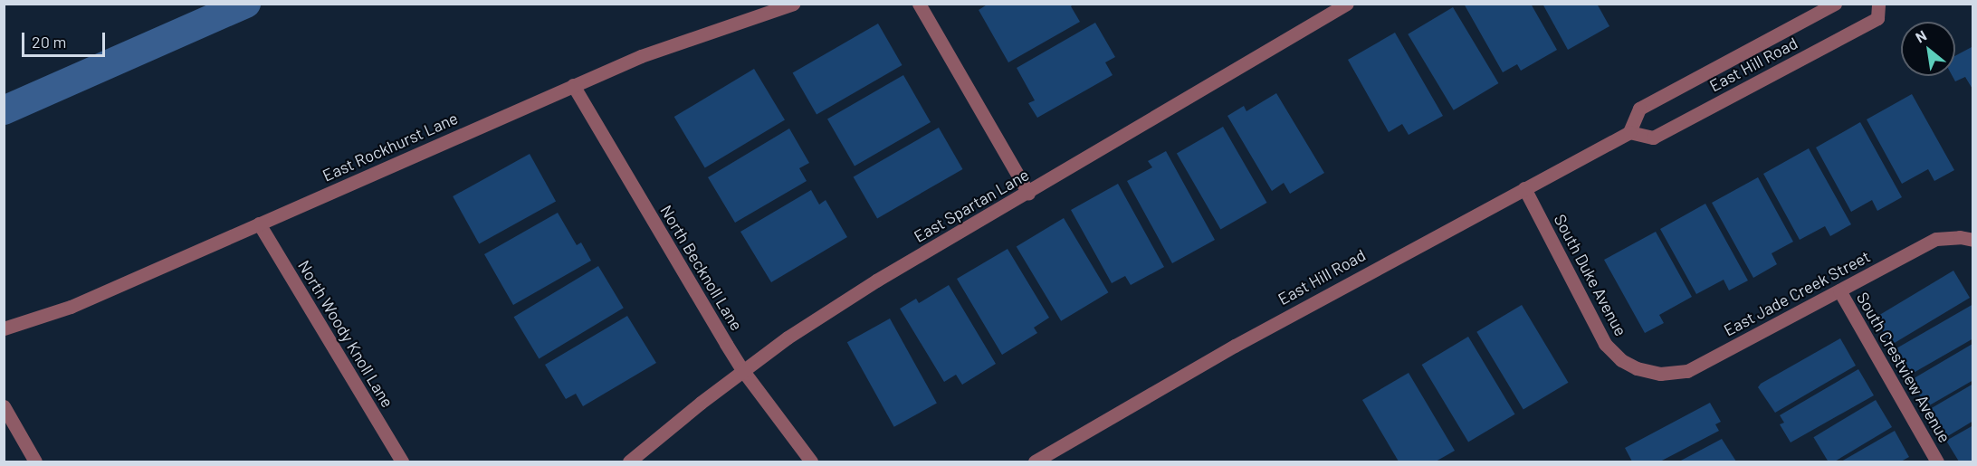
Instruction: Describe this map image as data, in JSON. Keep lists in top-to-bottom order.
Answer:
{
  "streets": {
    "street": [
      "East Hill Road",
      "East Rockhurst Lane",
      "East Spartan Lane",
      "North Becknoll Lane",
      "South Duke Avenue",
      "East Jade Creek Street",
      "North Woody Knoll Lane",
      "South Crestview Avenue"
    ]
  },
  "crossings": [
    ["East Hill Road", "South Duke Avenue"],
    ["East Rockhurst Lane", "North Becknoll Lane"],
    ["East Rockhurst Lane", "North Woody Knoll Lane"],
    ["East Spartan Lane", "North Becknoll Lane"],
    ["South Duke Avenue", "East Jade Creek Street"],
    ["East Jade Creek Street", "South Crestview Avenue"]
  ],
  "scale_bar": "20 m",
  "north": "top left"
}
